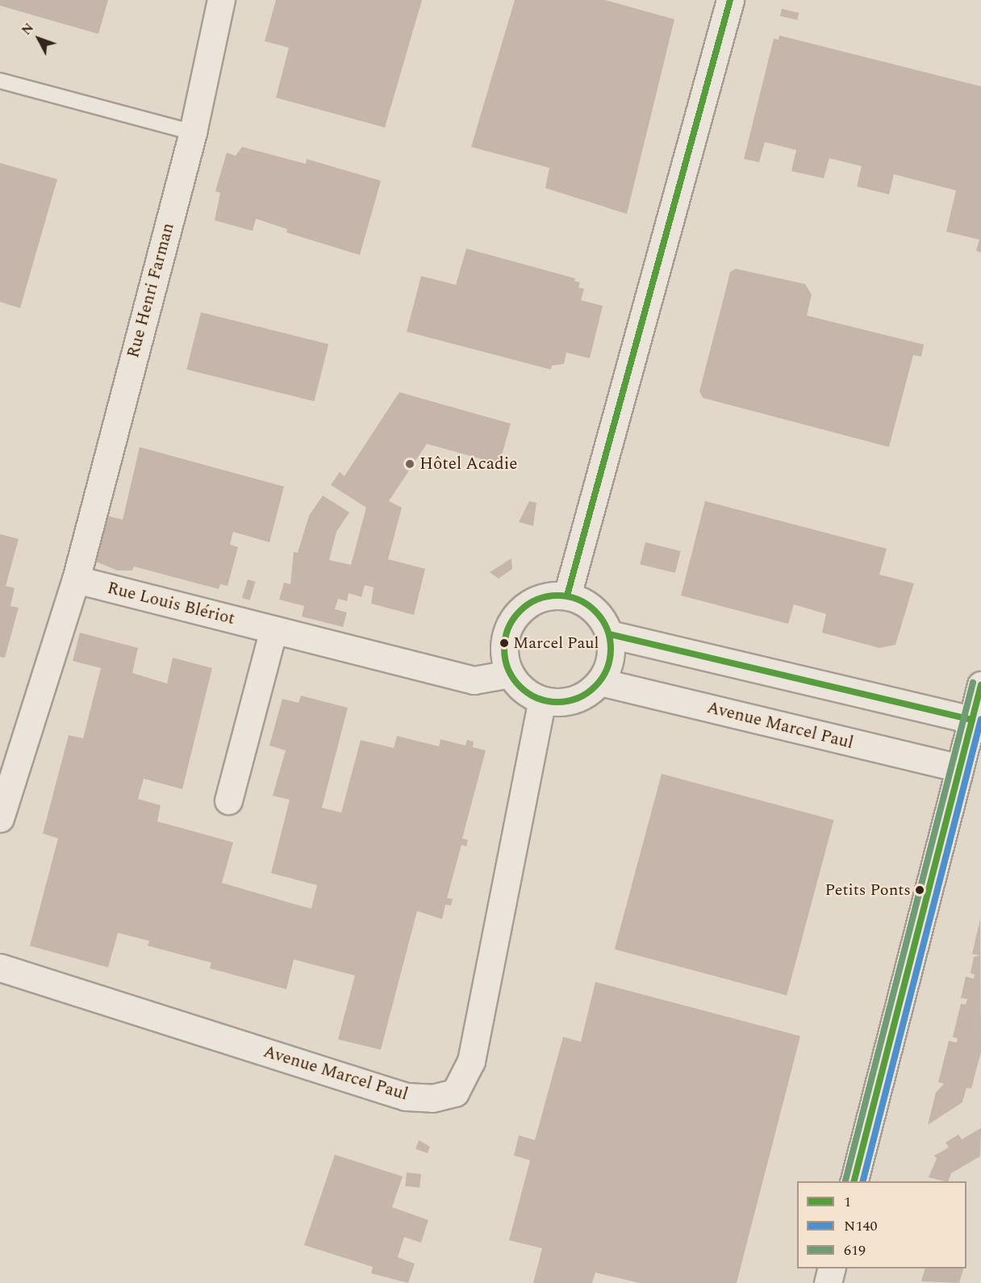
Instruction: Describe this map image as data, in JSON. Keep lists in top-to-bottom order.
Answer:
{
  "streets": {
    "street": ["Rue Henri Farman", "Rue Louis Blériot", "Avenue Marcel Paul"]
  },
  "crossings": [
    ["Rue Henri Farman", "Rue Louis Blériot"],
    ["Rue Louis Blériot", "Avenue Marcel Paul"]
  ],
  "places": ["Hôtel Acadie", "Marcel Paul", "Petits Ponts"],
  "lines": ["transit line 1", "transit line 619", "transit line N140"],
  "legend": ["1", "N140", "619"],
  "north": "top left"
}
